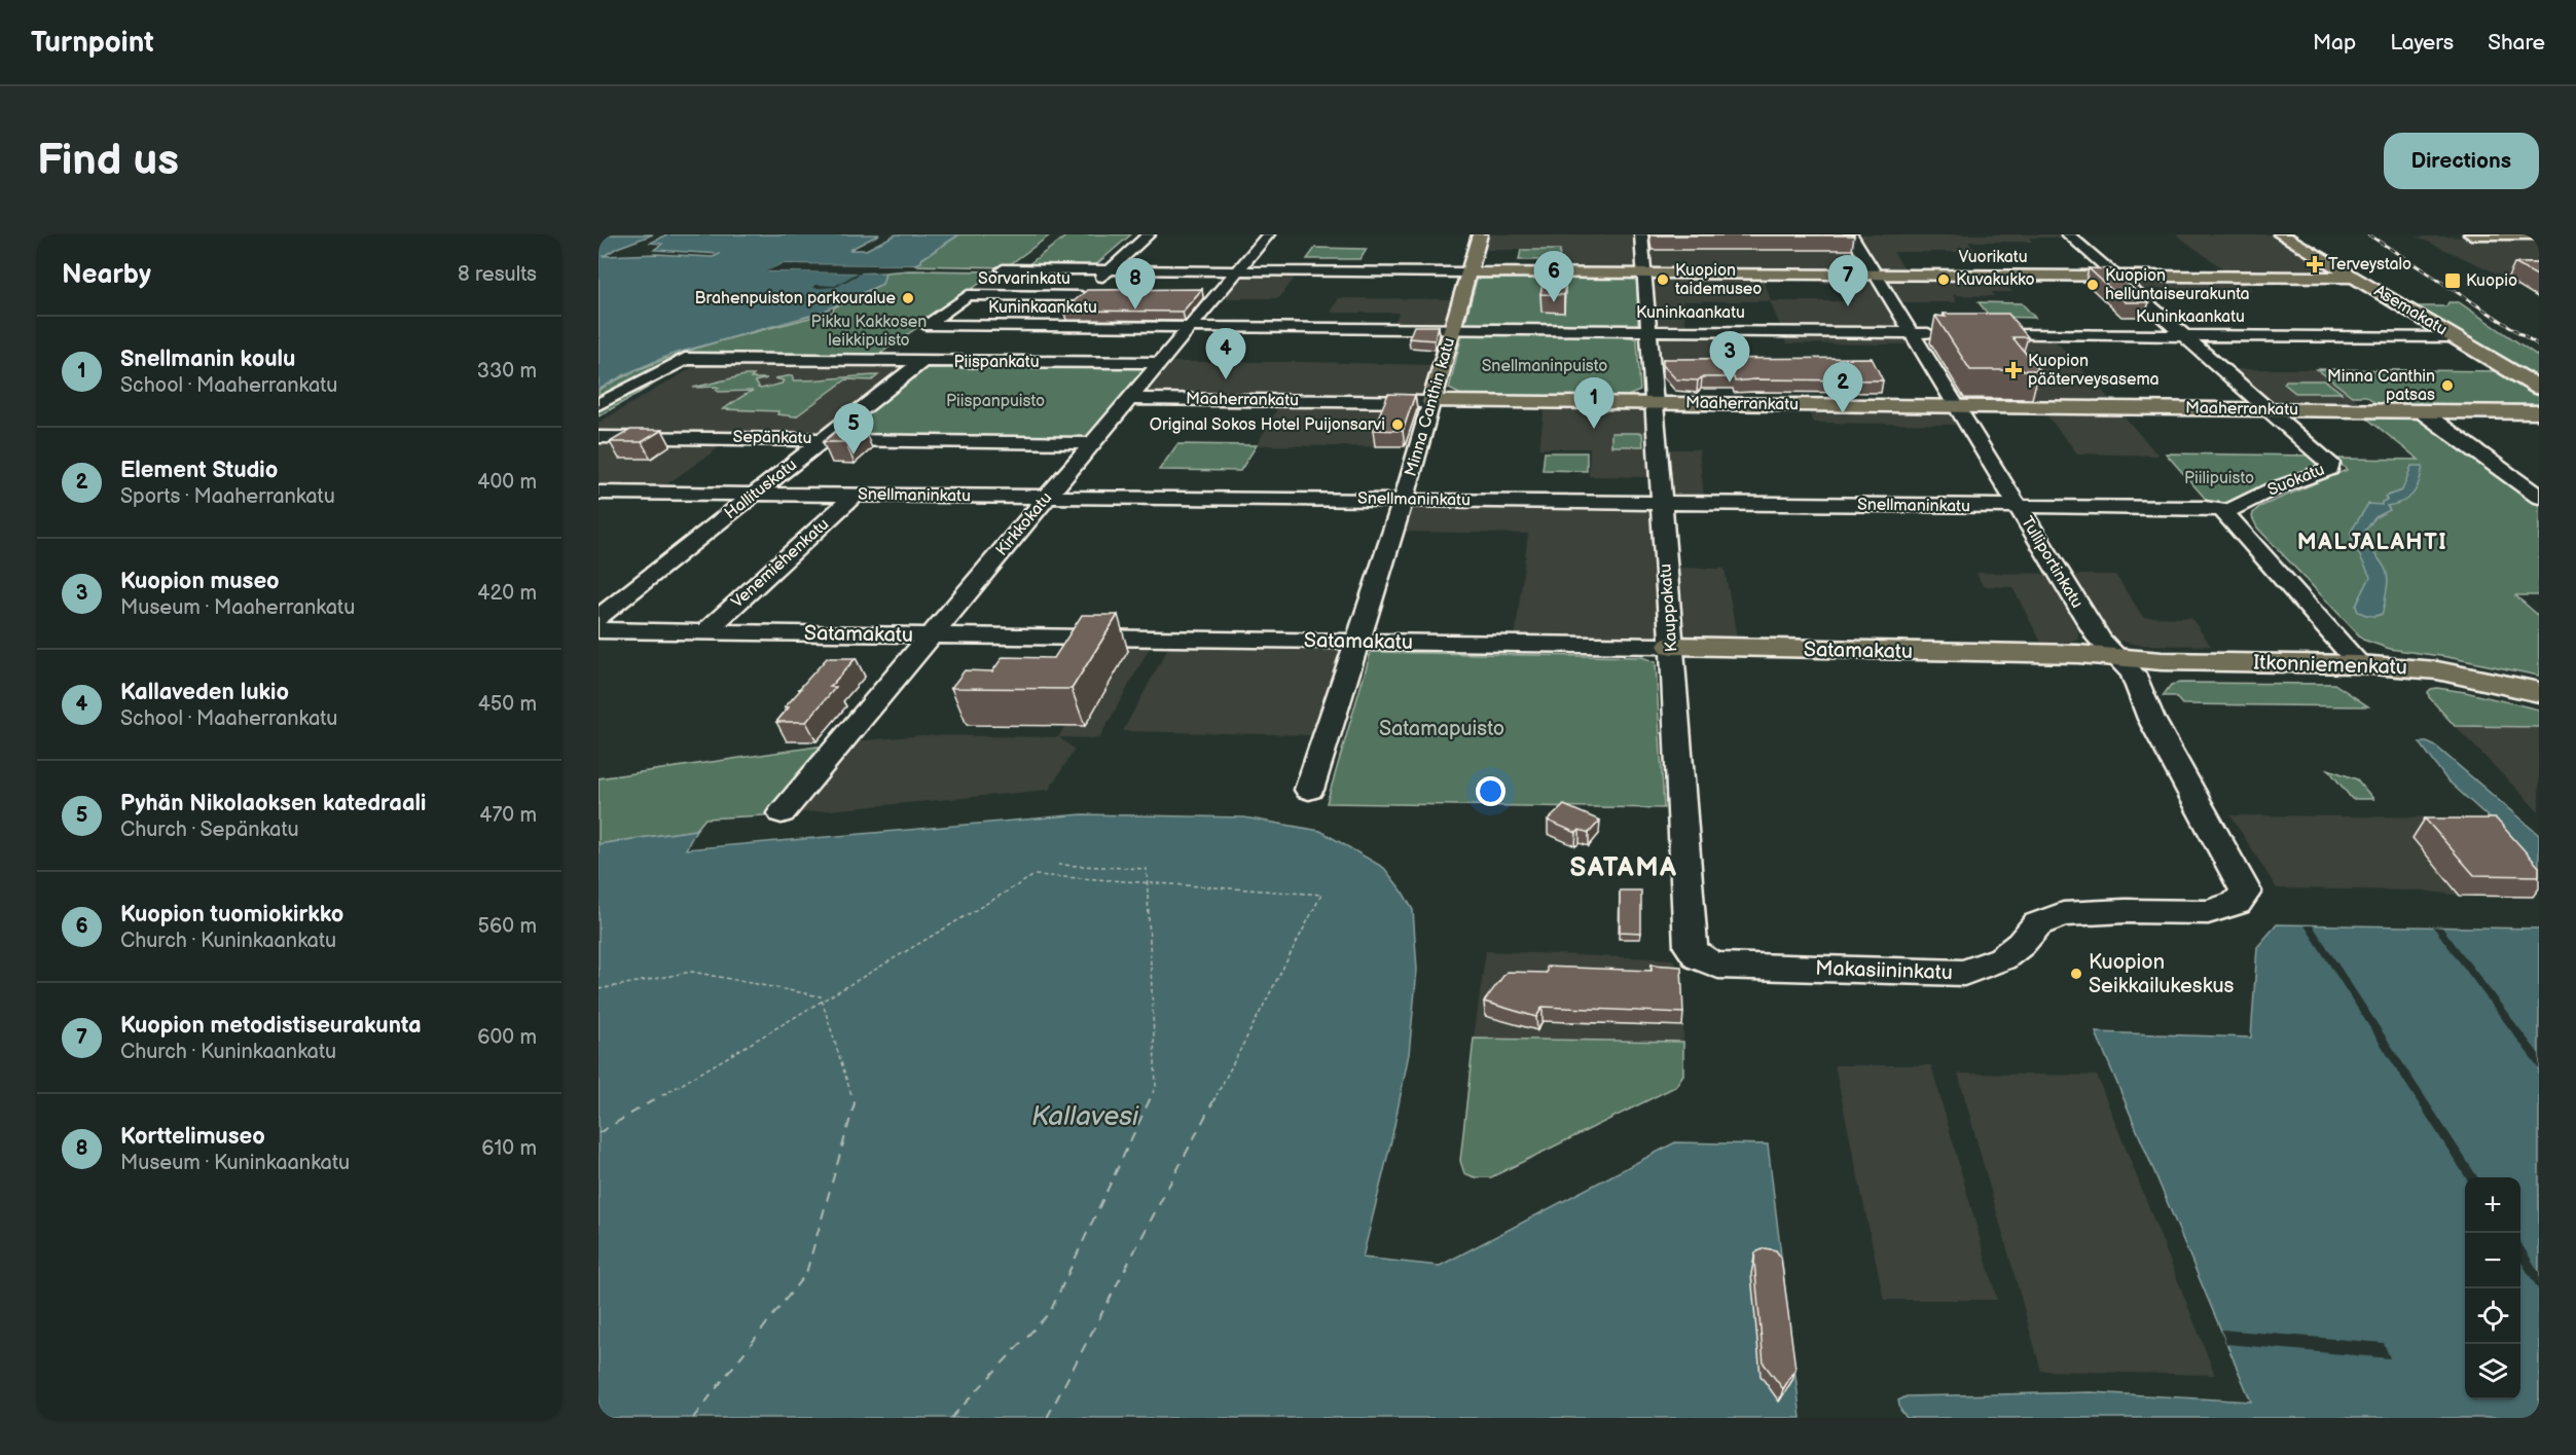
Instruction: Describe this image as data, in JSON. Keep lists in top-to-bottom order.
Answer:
{
  "streets": {
    "main road": [
      "Vuorikatu",
      "Asemakatu",
      "Maaherrankatu",
      "Minna Canthin katu",
      "Satamakatu",
      "Itkonniemenkatu"
    ],
    "street": [
      "Sorvarinkatu",
      "Kuninkaankatu",
      "Piispankatu",
      "Sepänkatu",
      "Suokatu",
      "Hallituskatu",
      "Snellmaninkatu",
      "Kirkkokatu",
      "Tulliportinkatu",
      "Venemiehenkatu",
      "Kauppakatu",
      "Makasiininkatu"
    ]
  },
  "crossings": [
    ["Vuorikatu", "Asemakatu"],
    ["Vuorikatu", "Minna Canthin katu"],
    ["Vuorikatu", "Suokatu"],
    ["Vuorikatu", "Kirkkokatu"],
    ["Vuorikatu", "Tulliportinkatu"],
    ["Vuorikatu", "Kauppakatu"],
    ["Sorvarinkatu", "Kuninkaankatu"],
    ["Kuninkaankatu", "Asemakatu"],
    ["Kuninkaankatu", "Minna Canthin katu"],
    ["Kuninkaankatu", "Suokatu"],
    ["Kuninkaankatu", "Kirkkokatu"],
    ["Kuninkaankatu", "Tulliportinkatu"],
    ["Kuninkaankatu", "Kauppakatu"],
    ["Piispankatu", "Hallituskatu"],
    ["Piispankatu", "Kirkkokatu"],
    ["Maaherrankatu", "Minna Canthin katu"],
    ["Maaherrankatu", "Suokatu"],
    ["Maaherrankatu", "Kirkkokatu"],
    ["Maaherrankatu", "Tulliportinkatu"],
    ["Maaherrankatu", "Kauppakatu"],
    ["Minna Canthin katu", "Snellmaninkatu"],
    ["Minna Canthin katu", "Satamakatu"],
    ["Sepänkatu", "Hallituskatu"],
    ["Sepänkatu", "Kirkkokatu"],
    ["Suokatu", "Snellmaninkatu"],
    ["Hallituskatu", "Snellmaninkatu"],
    ["Snellmaninkatu", "Kirkkokatu"],
    ["Snellmaninkatu", "Tulliportinkatu"],
    ["Snellmaninkatu", "Venemiehenkatu"],
    ["Snellmaninkatu", "Kauppakatu"],
    ["Kirkkokatu", "Satamakatu"],
    ["Tulliportinkatu", "Satamakatu"],
    ["Tulliportinkatu", "Itkonniemenkatu"],
    ["Tulliportinkatu", "Makasiininkatu"],
    ["Venemiehenkatu", "Satamakatu"],
    ["Kauppakatu", "Satamakatu"],
    ["Kauppakatu", "Makasiininkatu"],
    ["Satamakatu", "Itkonniemenkatu"]
  ],
  "districts": ["MALJALAHTI", "SATAMA"],
  "water": ["Kallavesi"],
  "parks": [
    "Pikku Kakkosen leikkipuisto",
    "Snellmaninpuisto",
    "Piispanpuisto",
    "Piilipuisto",
    "Satamapuisto"
  ],
  "places": {
    "health": ["Terveystalo", "Kuopion pääterveysasema"],
    "other": [
      "Kuopion taidemuseo",
      "Kuvakukko",
      "Kuopion helluntaiseurakunta",
      "Brahenpuiston parkouralue",
      "Minna Canthin patsas",
      "Original Sokos Hotel Puijonsarvi",
      "Kuopion Seikkailukeskus"
    ],
    "transit": ["Kuopio"]
  },
  "page": {
    "header": "Turnpoint",
    "nav": ["Map", "Layers", "Share"],
    "buttons": "Directions",
    "title": "Find us",
    "heading": ["Nearby", "8 results"],
    "pins": [
      "6",
      "7",
      "8",
      "4",
      "3",
      "2",
      "1",
      "5"
    ],
    "list": [
      {
        "mark": "1",
        "name": "Snellmanin koulu",
        "note": "School · Maaherrankatu",
        "value": "330 m"
      },
      {
        "mark": "2",
        "name": "Element Studio",
        "note": "Sports · Maaherrankatu",
        "value": "400 m"
      },
      {
        "mark": "3",
        "name": "Kuopion museo",
        "note": "Museum · Maaherrankatu",
        "value": "420 m"
      },
      {
        "mark": "4",
        "name": "Kallaveden lukio",
        "note": "School · Maaherrankatu",
        "value": "450 m"
      },
      {
        "mark": "5",
        "name": "Pyhän Nikolaoksen katedraali",
        "note": "Church · Sepänkatu",
        "value": "470 m"
      },
      {
        "mark": "6",
        "name": "Kuopion tuomiokirkko",
        "note": "Church · Kuninkaankatu",
        "value": "560 m"
      },
      {
        "mark": "7",
        "name": "Kuopion metodistiseurakunta",
        "note": "Church · Kuninkaankatu",
        "value": "600 m"
      },
      {
        "mark": "8",
        "name": "Korttelimuseo",
        "note": "Museum · Kuninkaankatu",
        "value": "610 m"
      }
    ],
    "map_buttons": ["+", "−"]
  }
}
